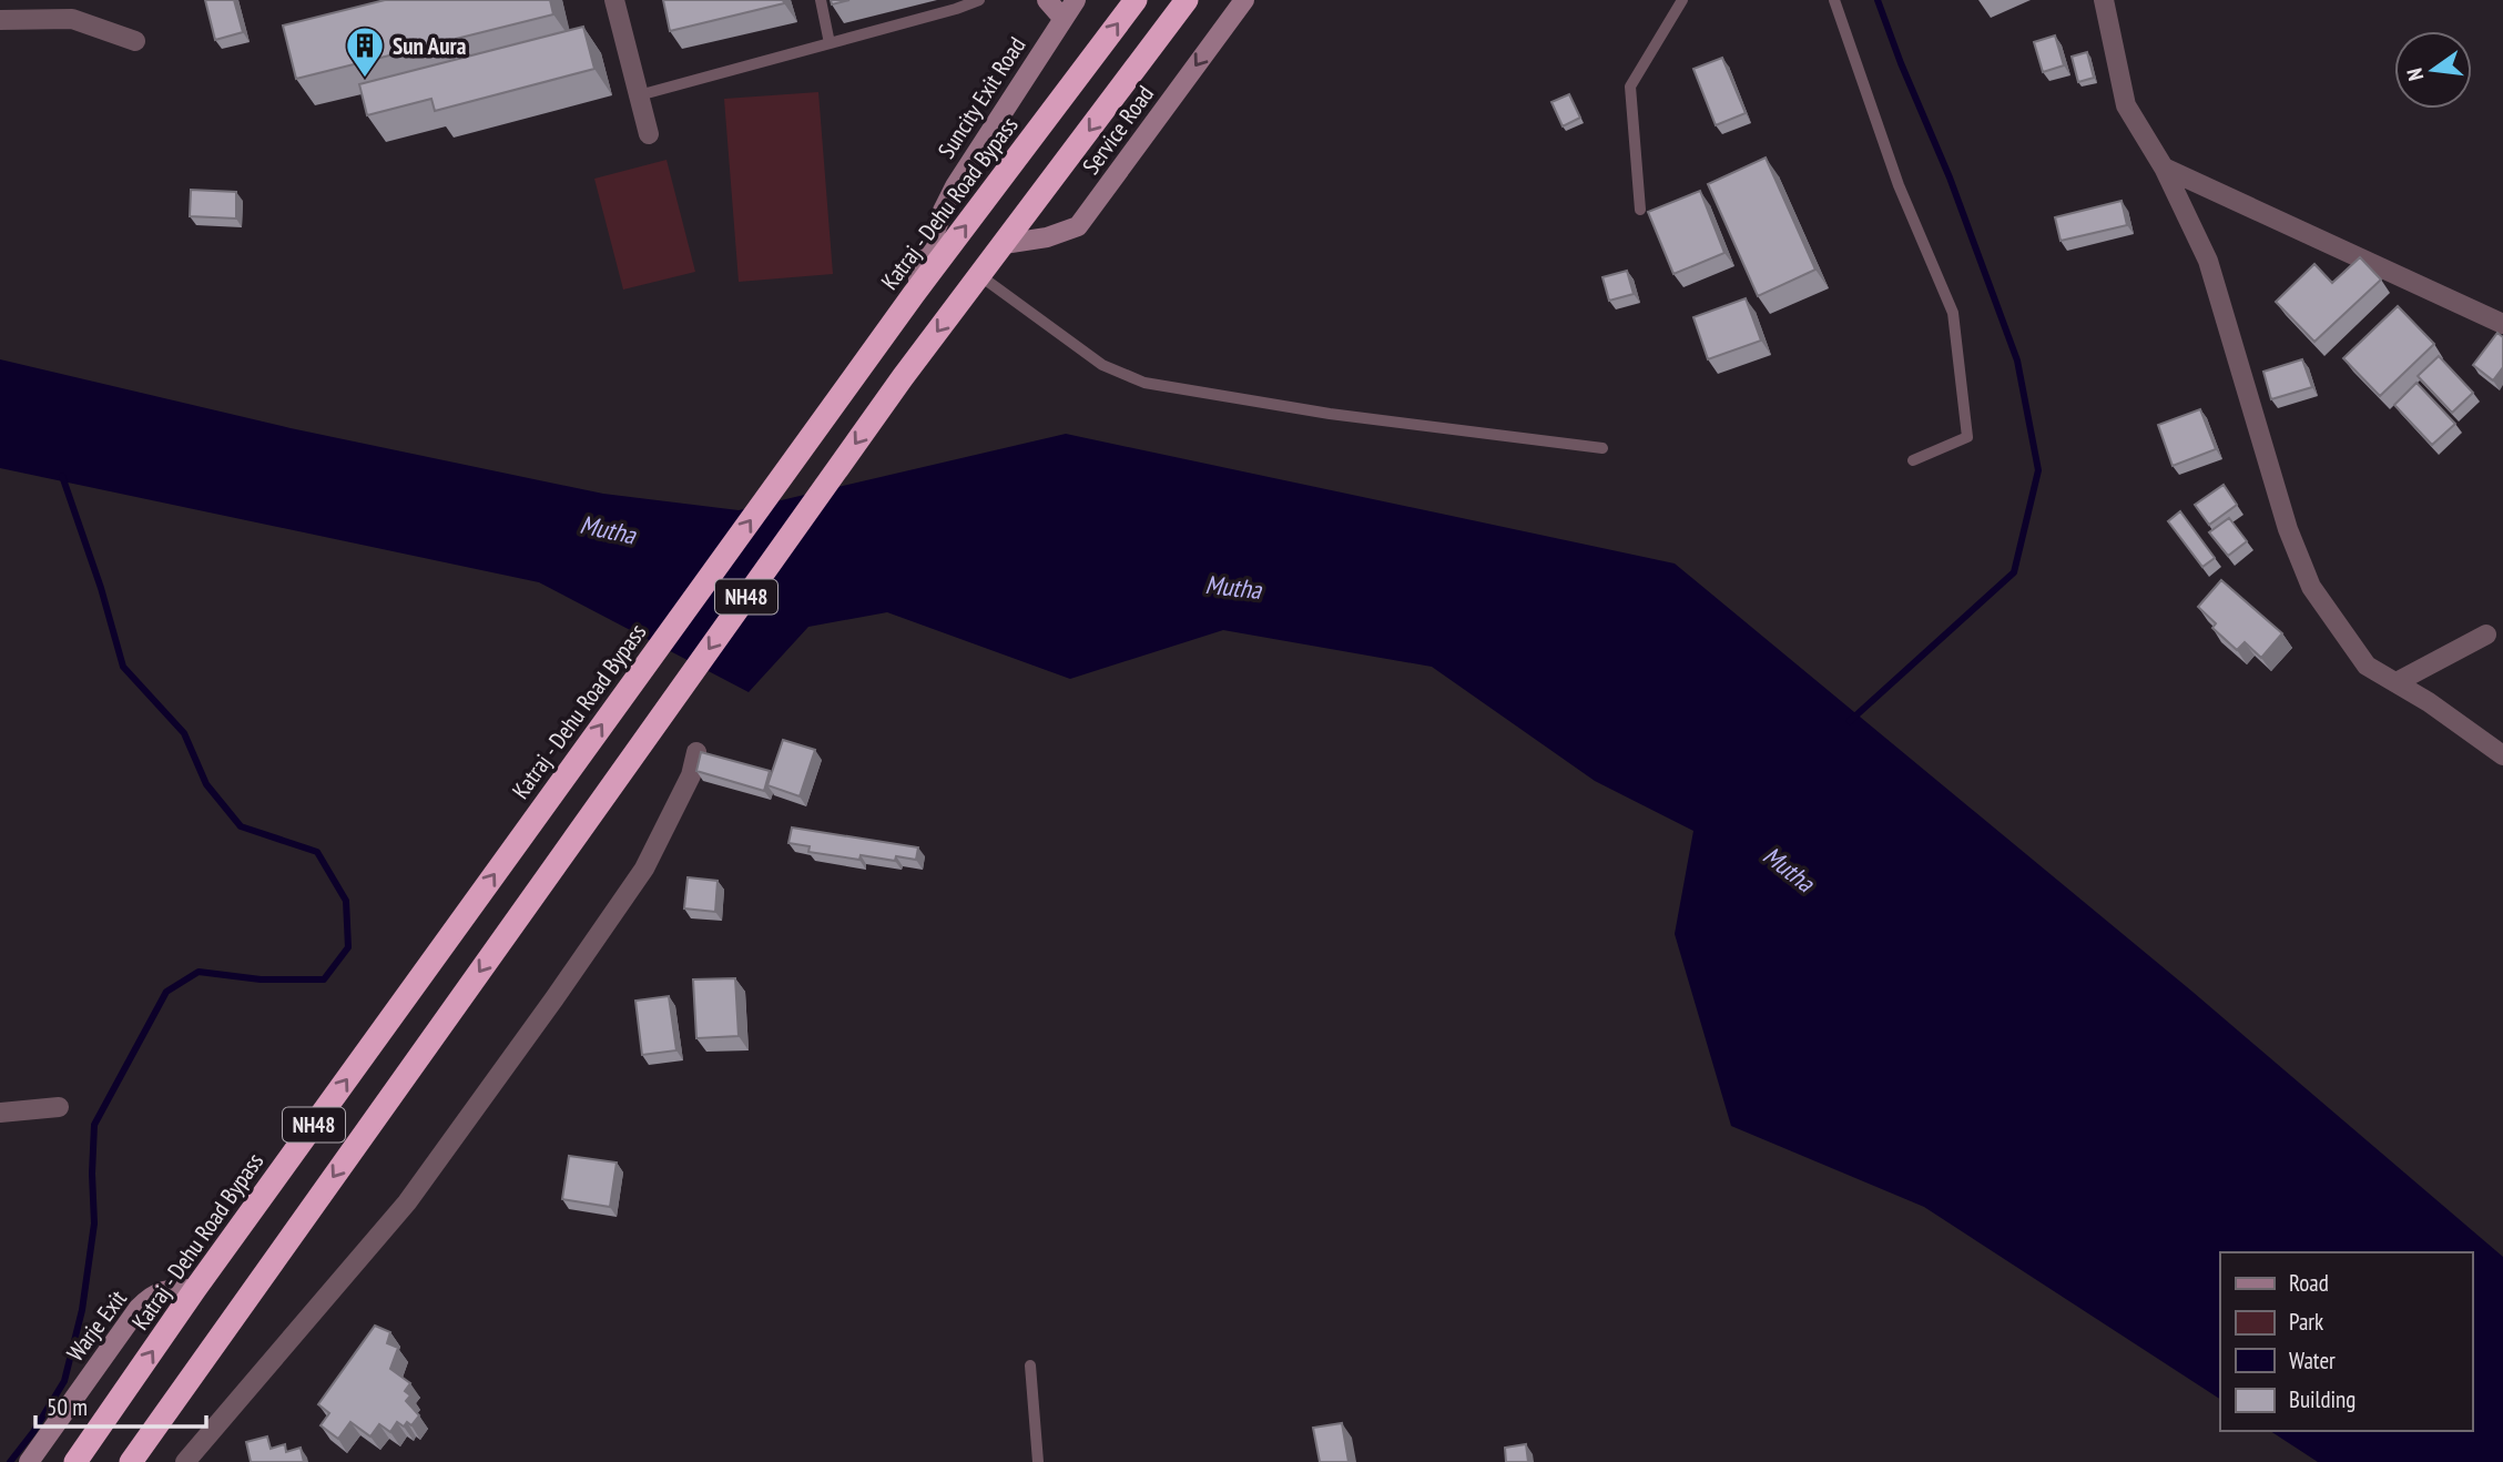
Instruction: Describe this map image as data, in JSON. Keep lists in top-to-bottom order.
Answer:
{
  "streets": {
    "highway": ["Katraj - Dehu Road Bypass", "NH48"],
    "street": ["Suncity Exit Road", "Service Road", "Warje Exit"]
  },
  "crossings": [
    ["Suncity Exit Road", "Katraj - Dehu Road Bypass"],
    ["Service Road", "NH48"],
    ["Katraj - Dehu Road Bypass", "Warje Exit"]
  ],
  "one_way": ["Service Road"],
  "water": ["Mutha"],
  "places": {
    "building": ["Sun Aura"]
  },
  "legend": [
    "Road",
    "Park",
    "Water",
    "Building"
  ],
  "scale_bar": "50 m",
  "north": "left"
}
